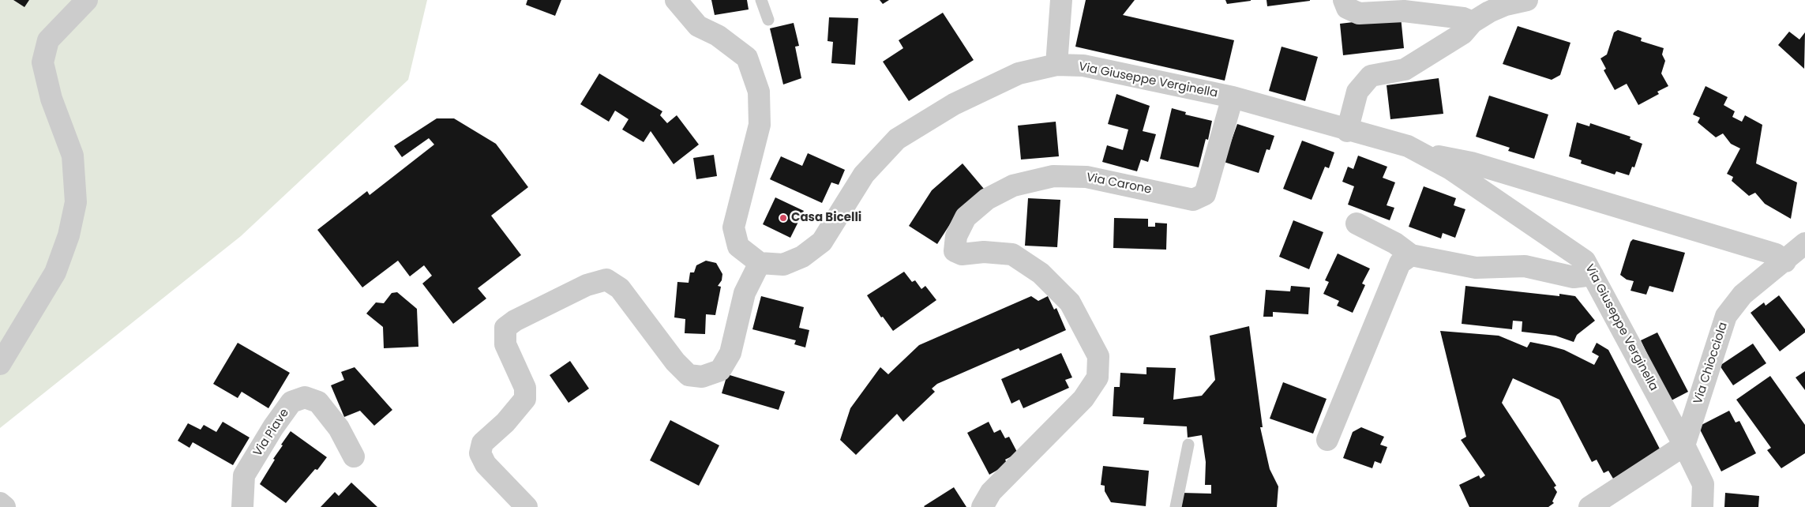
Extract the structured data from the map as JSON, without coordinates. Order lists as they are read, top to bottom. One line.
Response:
{"streets":{"street":["Via Giuseppe Verginella","Via Carone","Via Chiocciola","Via Piave"]},"crossings":[["Via Giuseppe Verginella","Via Carone"],["Via Giuseppe Verginella","Via Chiocciola"]],"places":["Casa Bicelli"]}
